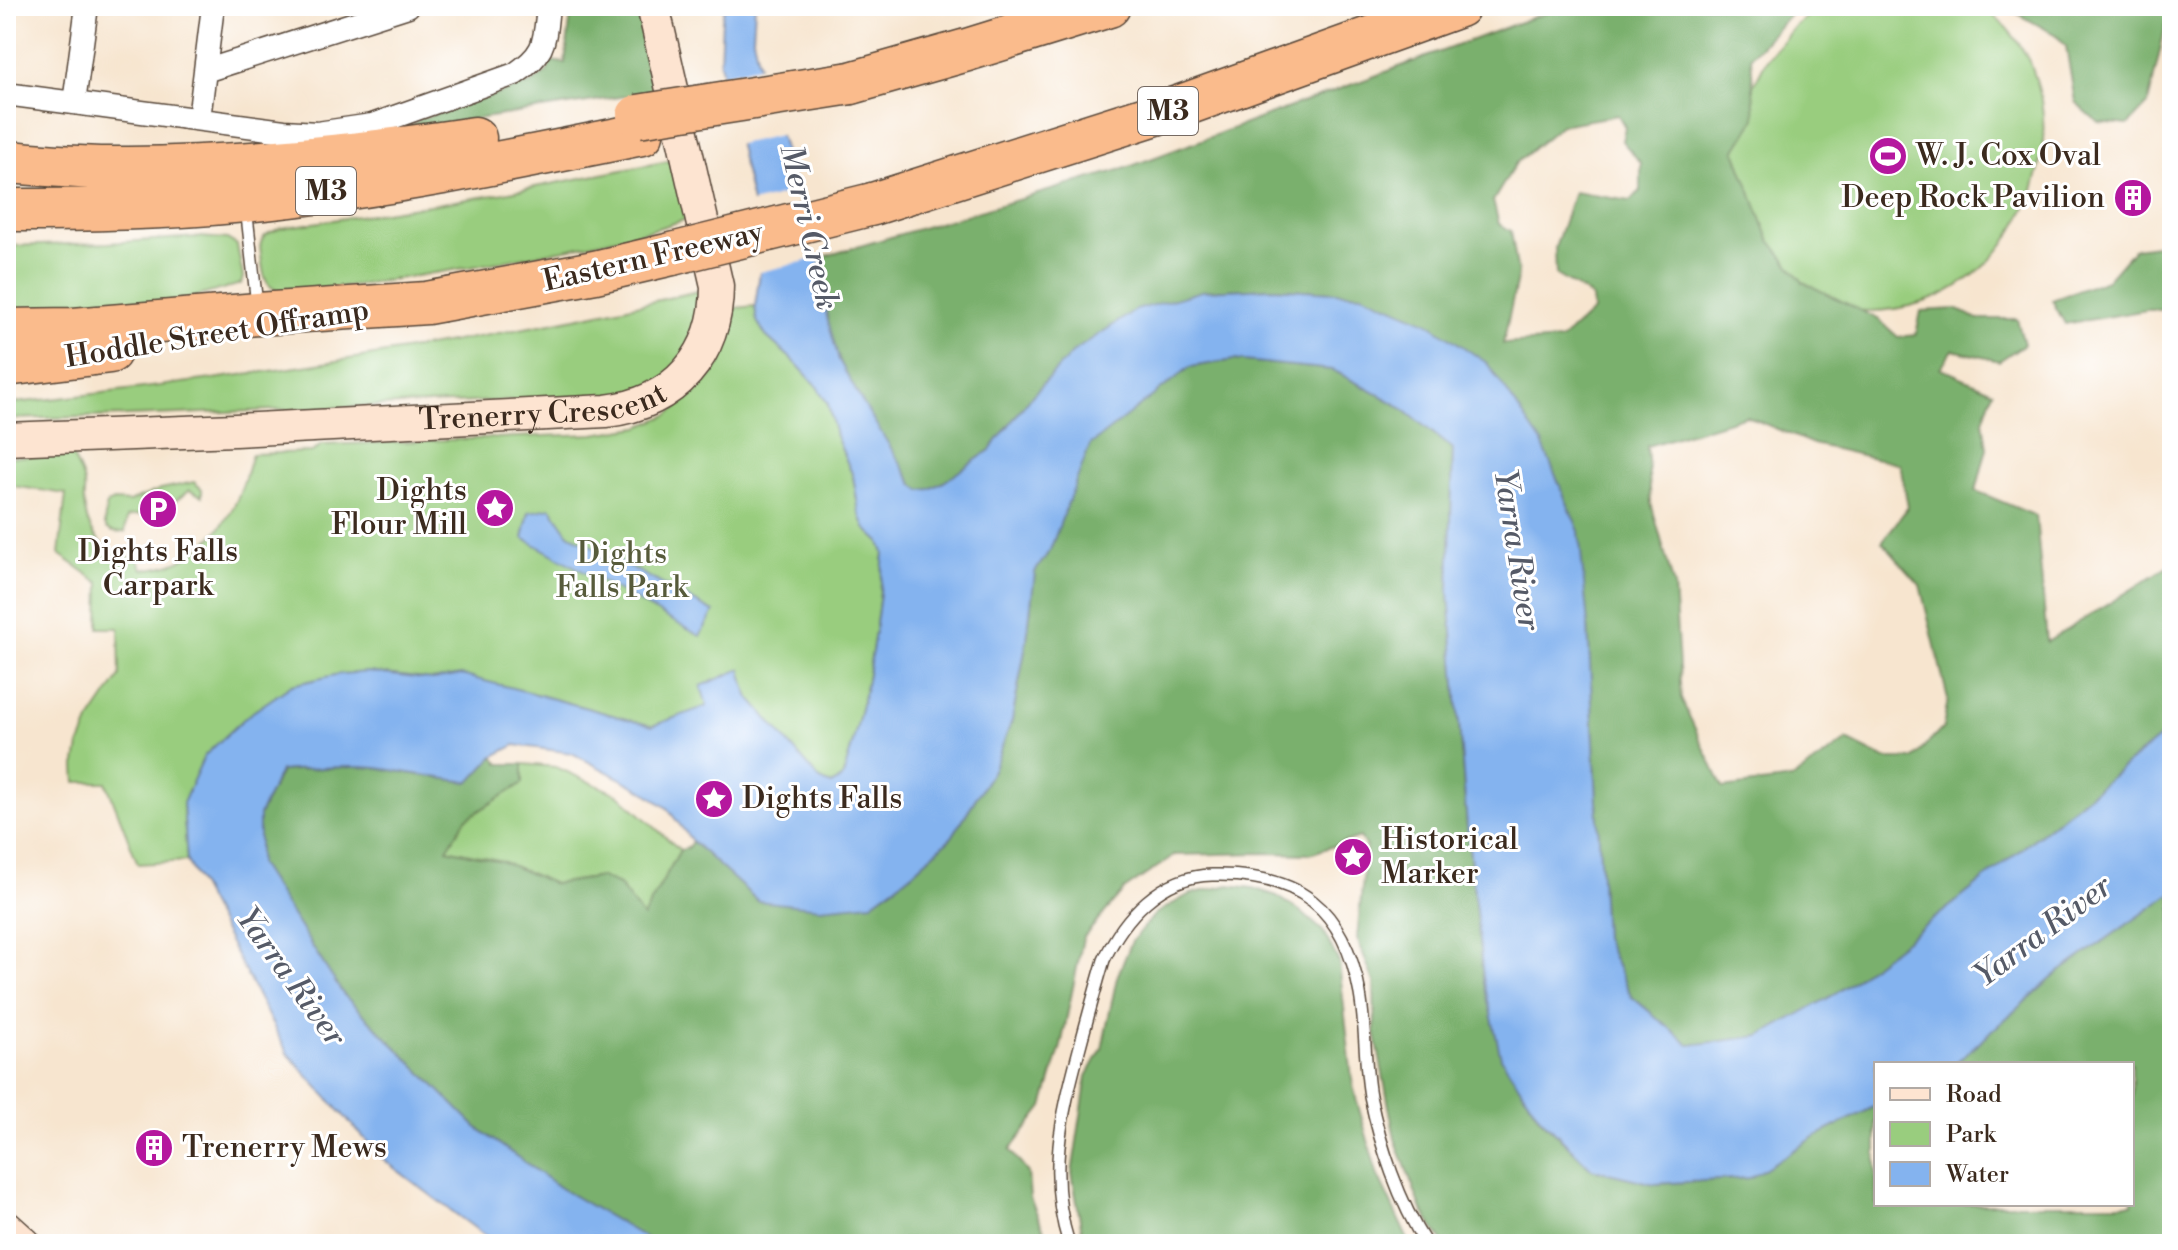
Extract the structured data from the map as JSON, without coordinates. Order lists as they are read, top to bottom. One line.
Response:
{"streets":{"highway":["M3","Eastern Freeway","Hoddle Street Offramp"],"street":["Trenerry Crescent"]},"crossings":[["Eastern Freeway","Hoddle Street Offramp"]],"water":["Merri Creek","Yarra River"],"parks":["Dights Falls Park"],"places":{"sports":["W. J. Cox Oval"],"building":["Deep Rock Pavilion","Trenerry Mews"],"place":["Dights Flour Mill","Dights Falls","Historical Marker"],"parking":["Dights Falls Carpark"]},"legend":["Road","Park","Water"]}
